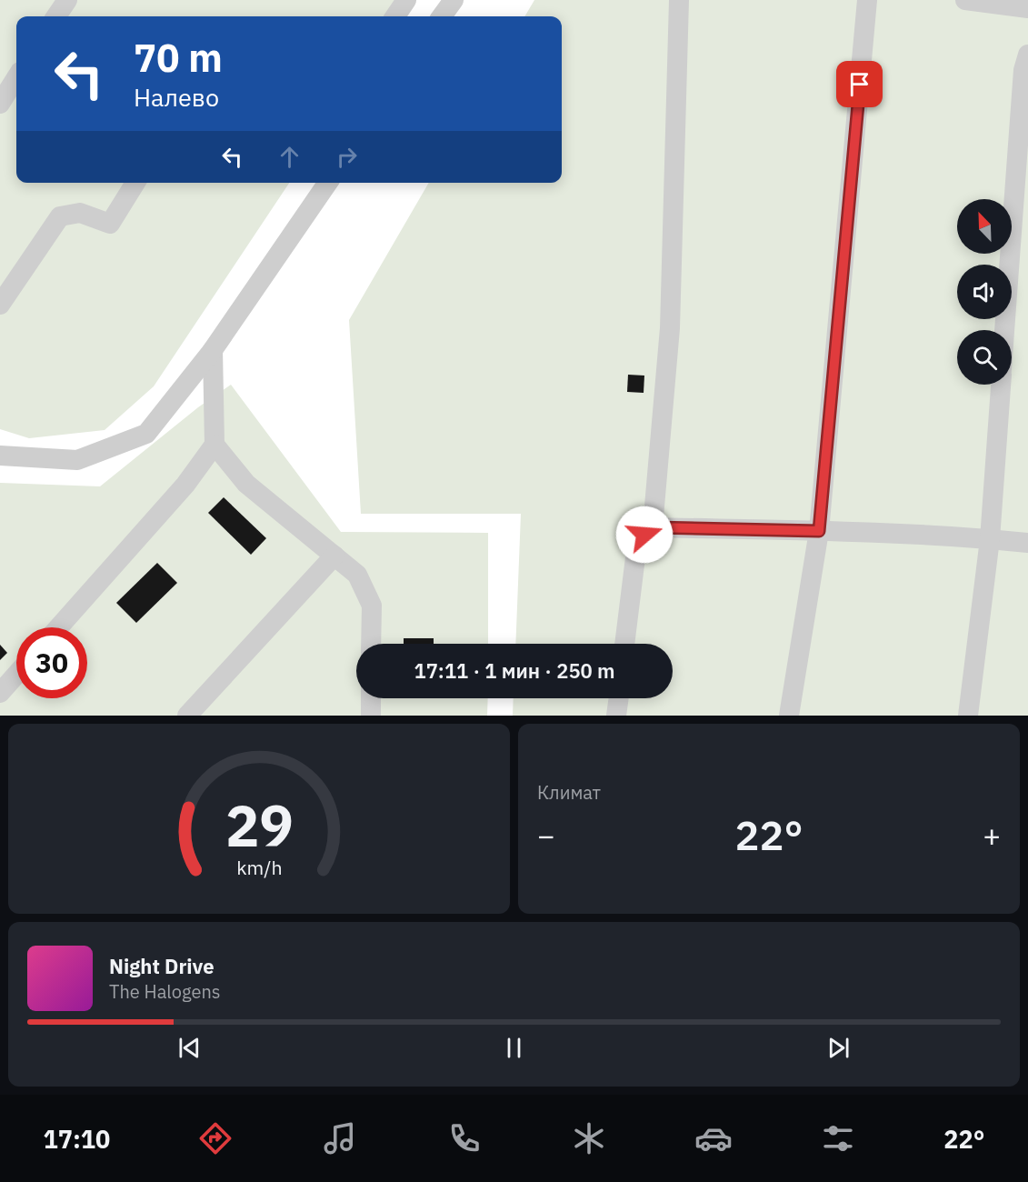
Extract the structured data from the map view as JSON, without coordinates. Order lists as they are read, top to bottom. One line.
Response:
{"north":"top left","page":{"turn":["70 m","Налево"],"limit":"30","trip":"17:11 · 1 мин · 250 m","tile":"Климат","heat":["−","22°","+"],"song":["Night Drive","The Halogens"],"tabs":["17:10","22°"],"gauge":["29","km/h"]}}
